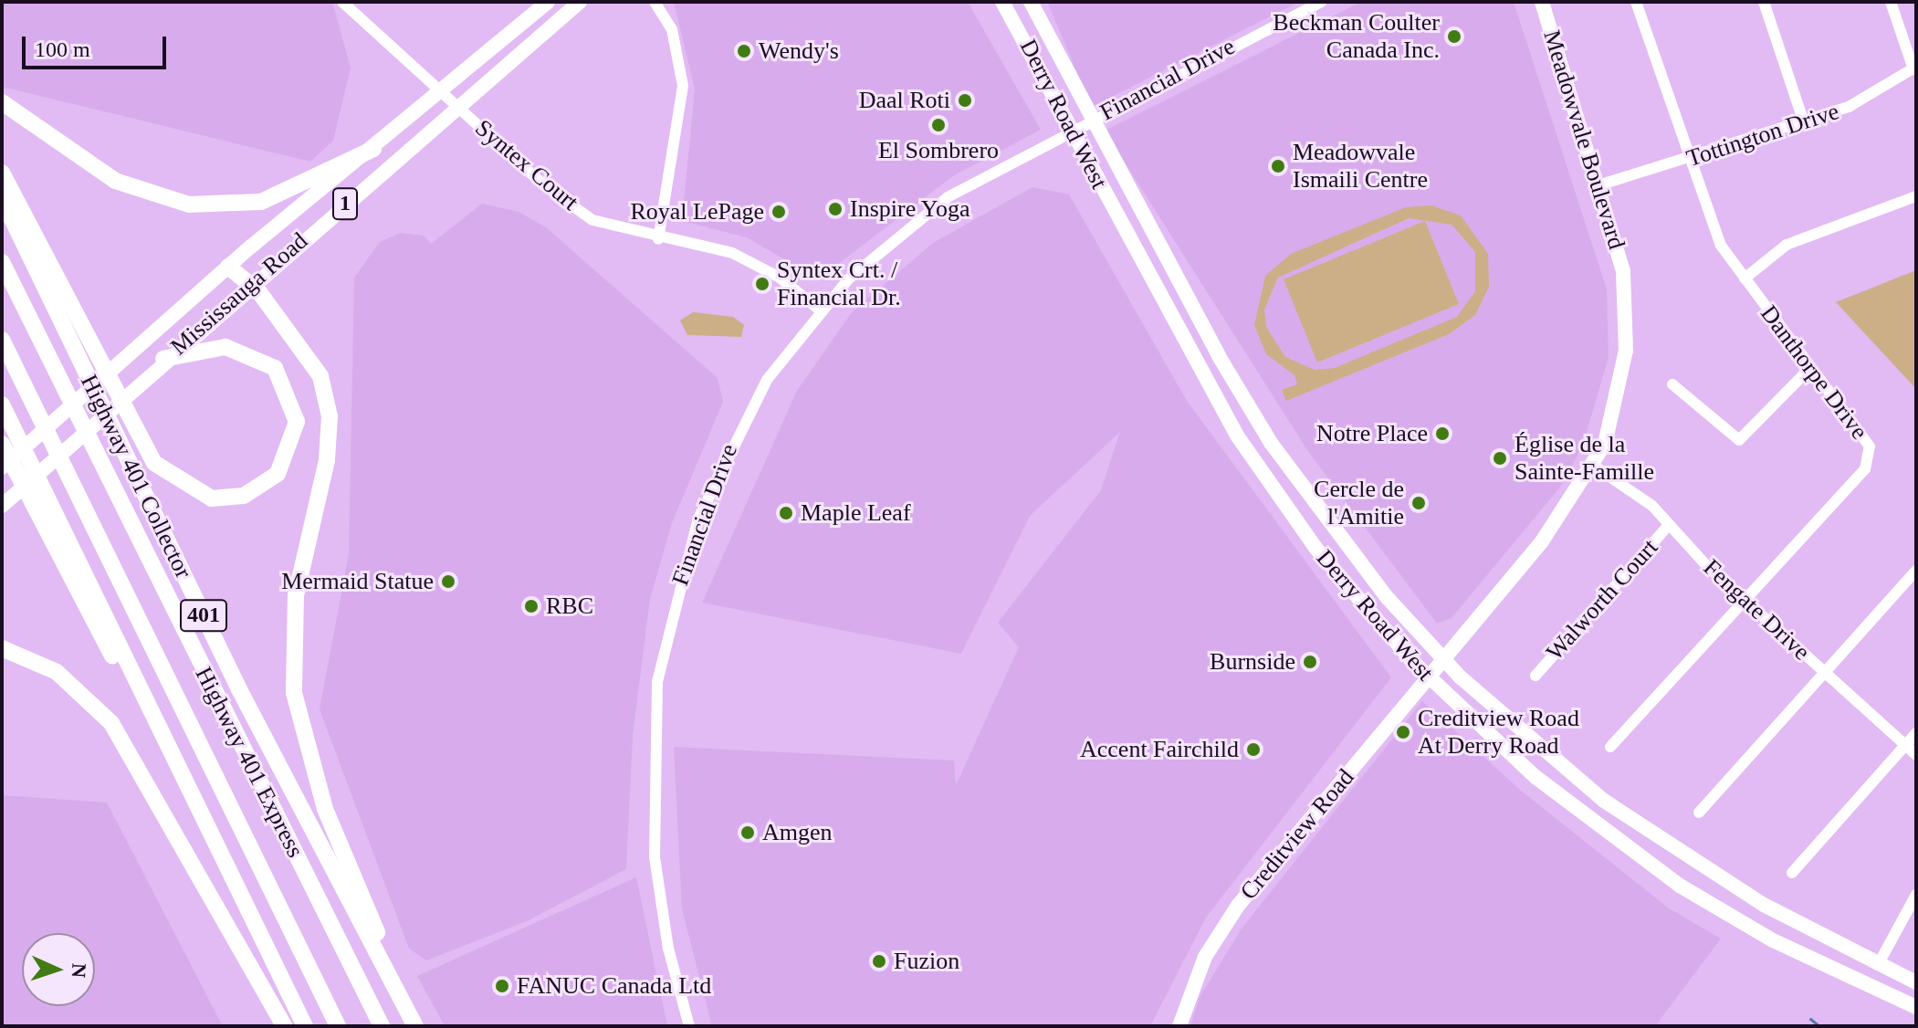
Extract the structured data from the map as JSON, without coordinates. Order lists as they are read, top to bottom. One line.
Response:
{"streets":{"highway":["Highway 401 Collector","401","Highway 401 Express"],"main road":["Derry Road West","Meadowvale Boulevard","1","Mississauga Road","Creditview Road"],"street":["Financial Drive","Tottington Drive","Syntex Court","Danthorpe Drive","Walworth Court","Fengate Drive"]},"crossings":[["Financial Drive","Derry Road West"],["Financial Drive","Syntex Court"],["Derry Road West","Meadowvale Boulevard"],["Derry Road West","Creditview Road"],["Tottington Drive","Meadowvale Boulevard"],["Tottington Drive","Danthorpe Drive"],["Meadowvale Boulevard","Fengate Drive"],["Meadowvale Boulevard","Creditview Road"],["Danthorpe Drive","Fengate Drive"],["Walworth Court","Fengate Drive"]],"places":["Beckman Coulter Canada Inc.","Wendy's","Daal Roti","El Sombrero","Meadowvale Ismaili Centre","Inspire Yoga","Royal LePage","Syntex Crt. / Financial Dr.","Notre Place","Église de la Sainte-Famille","Cercle de l'Amitie","Maple Leaf","Mermaid Statue","RBC","Burnside","Creditview Road At Derry Road","Accent Fairchild","Amgen","Fuzion","FANUC Canada Ltd"],"scale_bar":"100 m","north":"right"}
